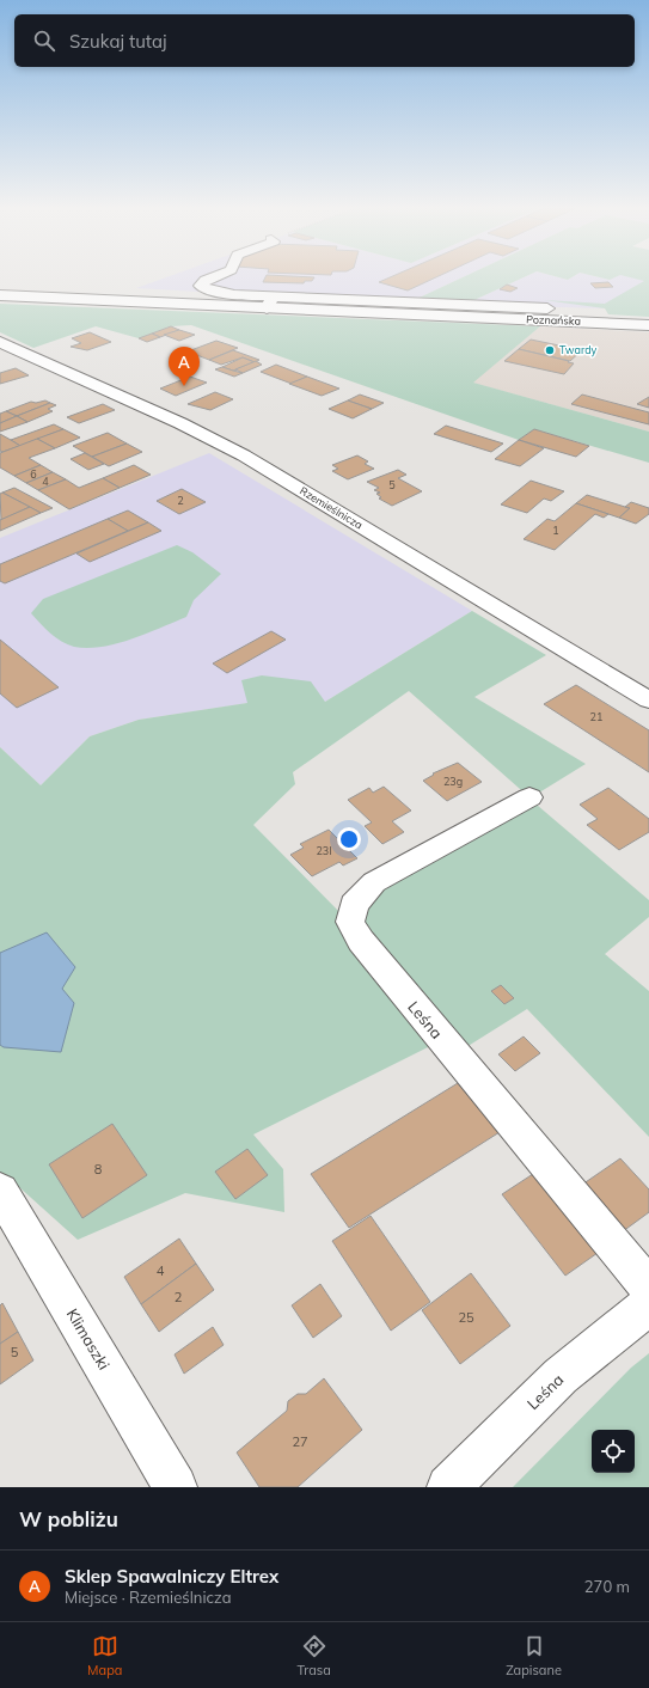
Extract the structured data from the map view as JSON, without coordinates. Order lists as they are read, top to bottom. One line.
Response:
{"streets":{"main road":["Poznańska"],"street":["Rzemieślnicza","Leśna","Klimaszki"]},"places":["Twardy"],"house_numbers":["6","4","5","2","1","21","23g","23I","8","4","2","25","5","27"],"page":{"search":"Szukaj tutaj","pins":"A","heading":"W pobliżu","list":[{"mark":"A","name":"Sklep Spawalniczy Eltrex","note":"Miejsce · Rzemieślnicza","value":"270 m"}],"nav":["Mapa","Trasa","Zapisane"]}}
